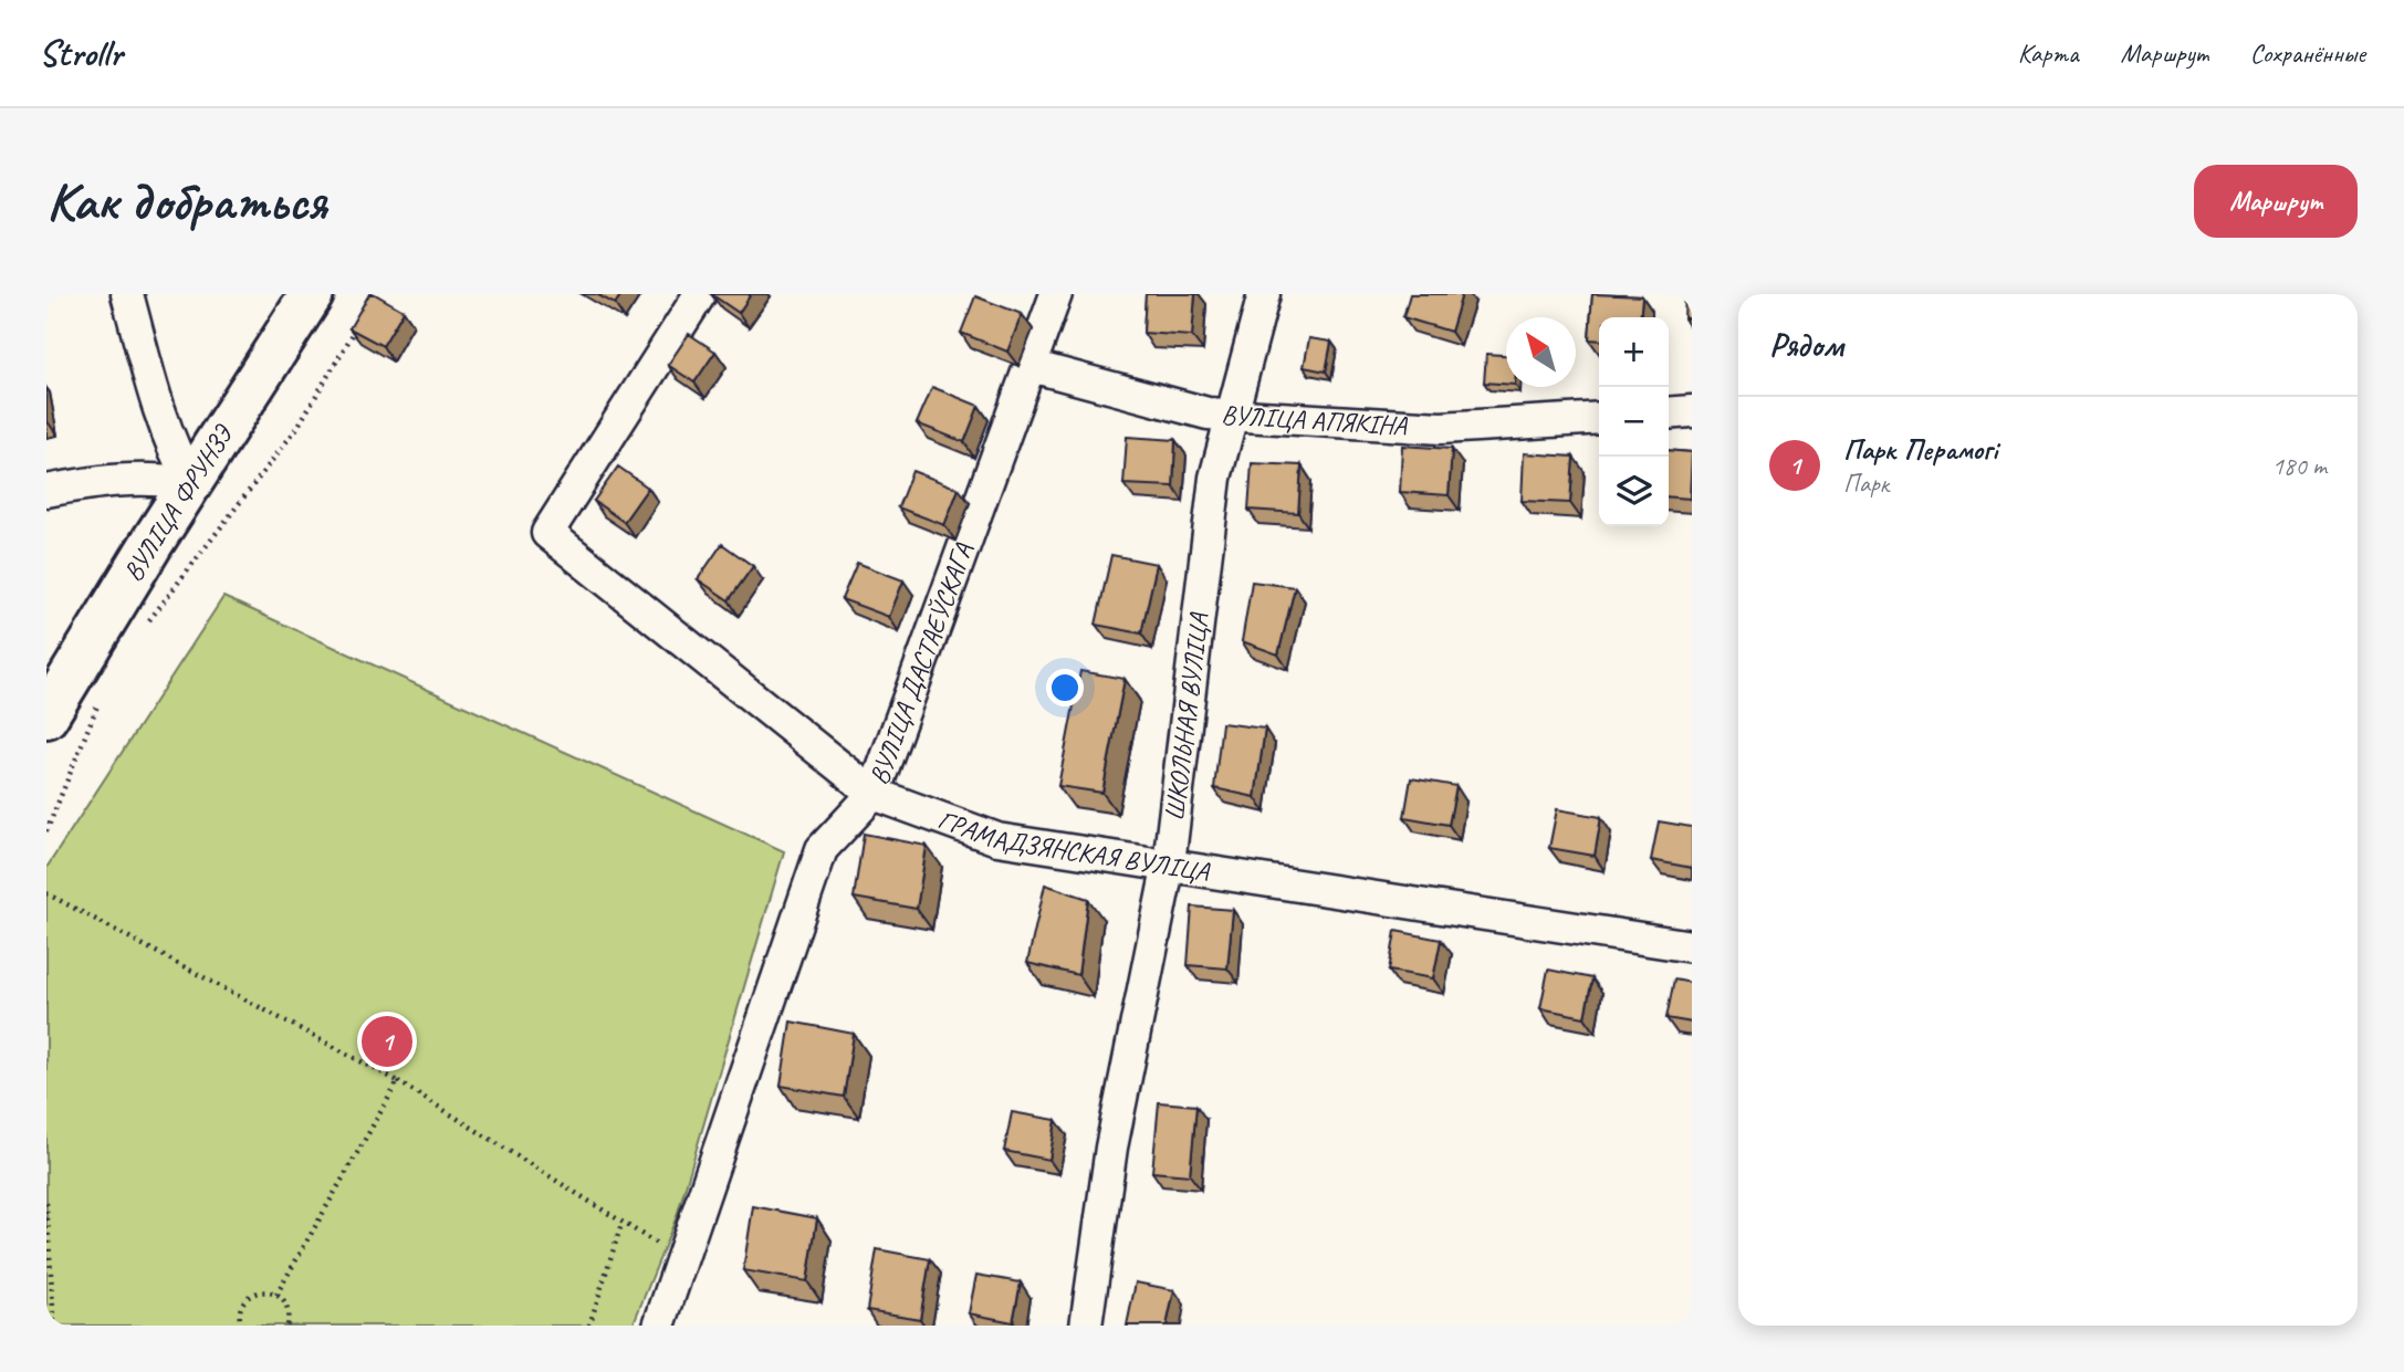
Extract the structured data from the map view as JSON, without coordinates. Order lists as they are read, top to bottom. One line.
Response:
{"streets":{"street":["ВУЛІЦА АПЯКІНА","ВУЛІЦА ФРУНЗЭ","ВУЛІЦА ДАСТАЕЎСКАГА","ШКОЛЬНАЯ ВУЛІЦА","ГРАМАДЗЯНСКАЯ ВУЛІЦА"]},"crossings":[["ВУЛІЦА АПЯКІНА","ВУЛІЦА ДАСТАЕЎСКАГА"],["ВУЛІЦА АПЯКІНА","ШКОЛЬНАЯ ВУЛІЦА"],["ВУЛІЦА ДАСТАЕЎСКАГА","ГРАМАДЗЯНСКАЯ ВУЛІЦА"],["ШКОЛЬНАЯ ВУЛІЦА","ГРАМАДЗЯНСКАЯ ВУЛІЦА"]],"north":"top left","page":{"header":"Strollr","nav":["Карта","Маршрут","Сохранённые"],"buttons":"Маршрут","title":"Как добраться","heading":"Рядом","map_buttons":["+","−"],"list":[{"mark":"1","name":"Парк Перамогі","note":"Парк","value":"180 m"}],"pins":"1"}}
